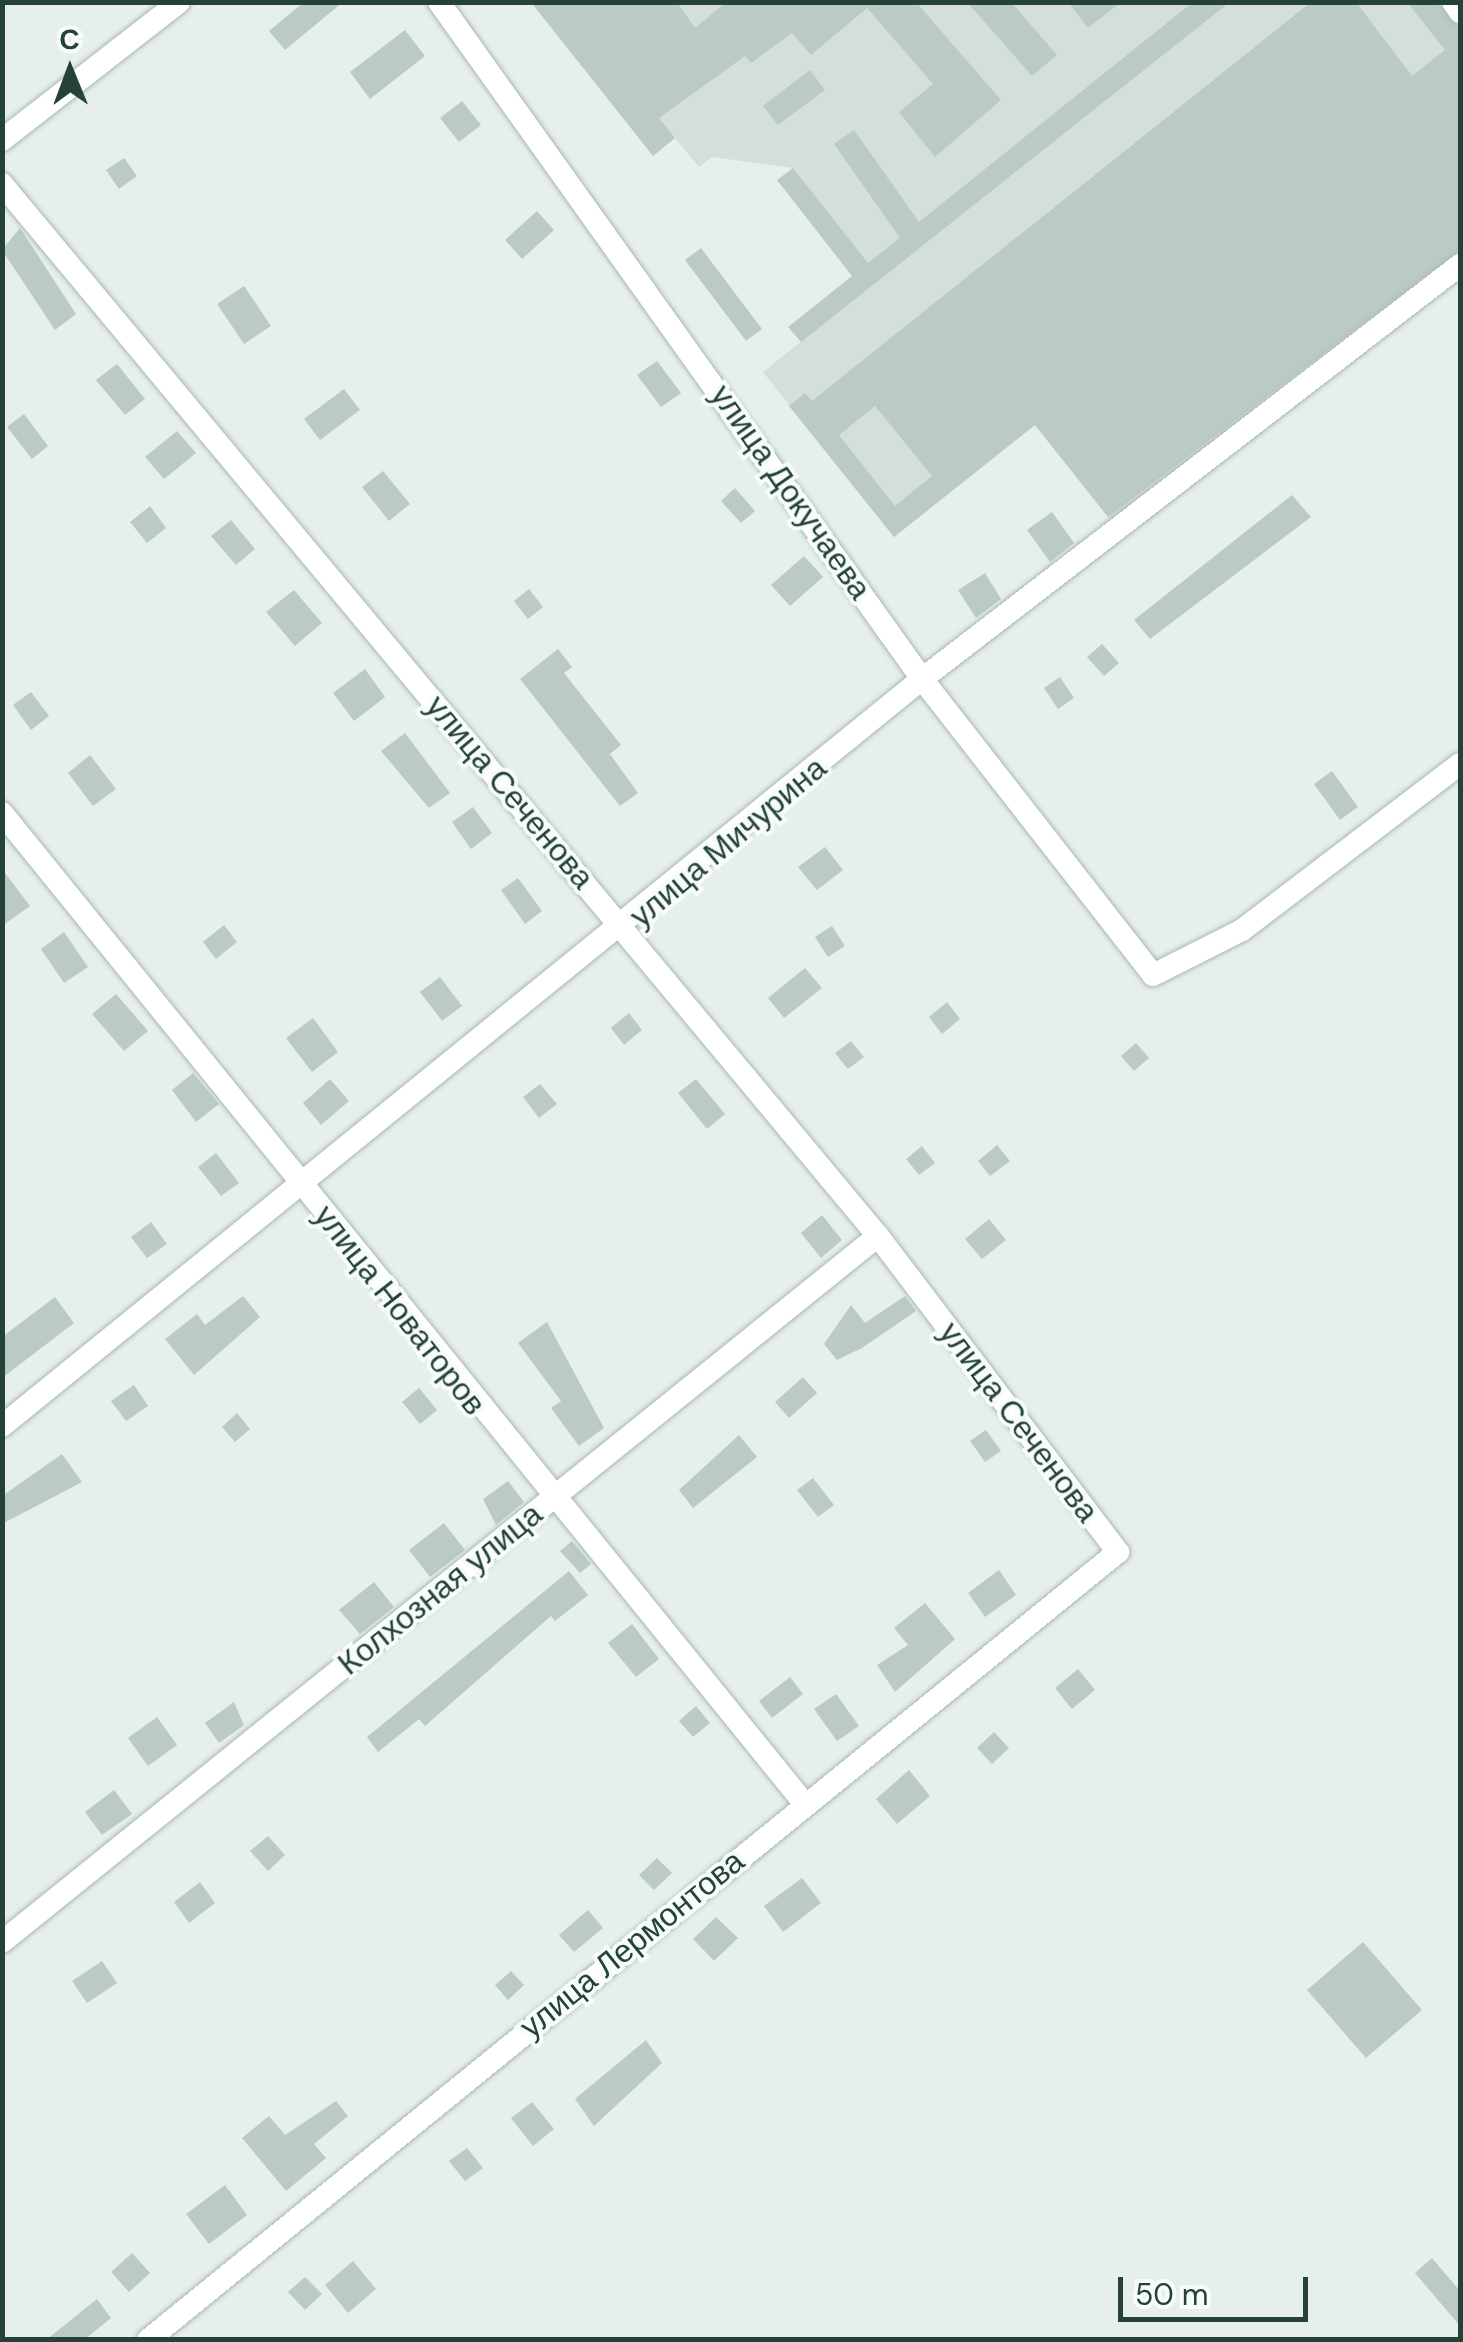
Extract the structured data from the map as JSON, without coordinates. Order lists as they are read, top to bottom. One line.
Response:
{"streets":{"street":["улица Докучаева","улица Сеченова","улица Мичурина","улица Новаторов","Колхозная улица","улица Лермонтова"]},"crossings":[["улица Докучаева","улица Мичурина"],["улица Сеченова","улица Мичурина"],["улица Сеченова","Колхозная улица"],["улица Сеченова","улица Лермонтова"],["улица Мичурина","улица Новаторов"],["улица Новаторов","Колхозная улица"],["улица Новаторов","улица Лермонтова"]],"scale_bar":"50 m","north":"top"}
